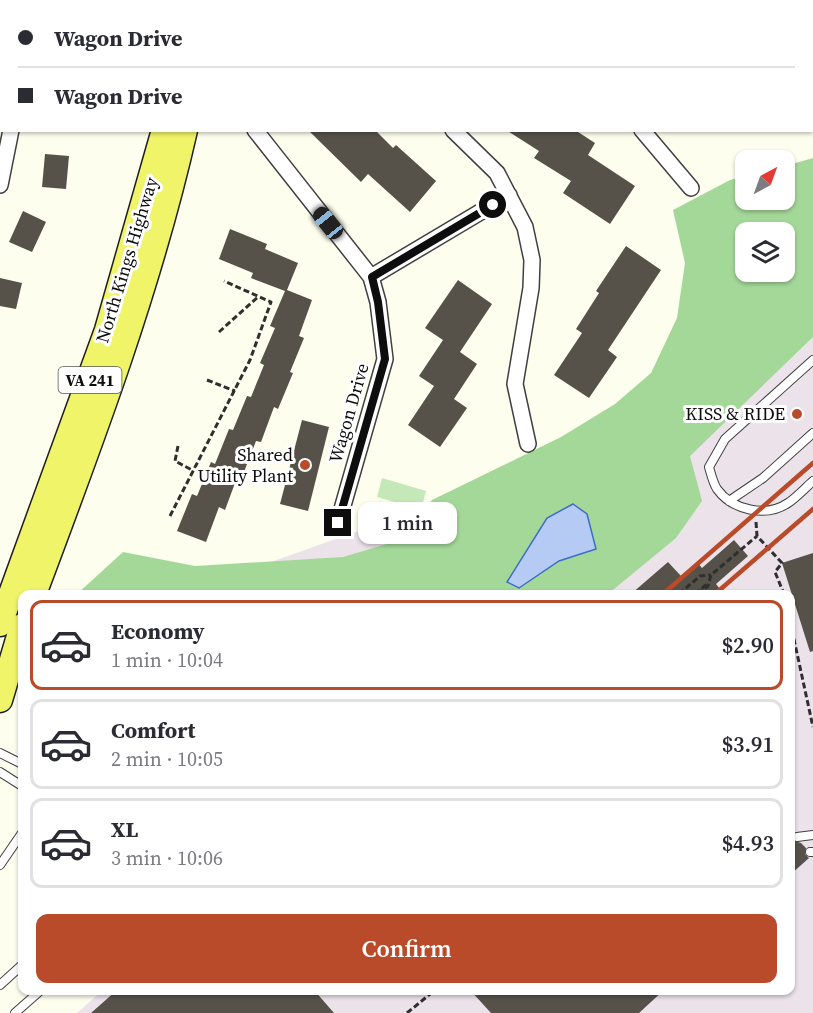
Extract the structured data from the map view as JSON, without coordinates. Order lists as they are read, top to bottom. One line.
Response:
{"streets":{"main road":["North Kings Highway","VA 241"],"street":["Wagon Drive"]},"places":["KISS & RIDE","Shared Utility Plant"],"north":"top right","page":{"banner":["Wagon Drive","Wagon Drive"],"bubble":"1 min","list":[{"name":"Economy","note":"1 min · 10:04","value":"$2.90"},{"name":"Comfort","note":"2 min · 10:05","value":"$3.91"},{"name":"XL","note":"3 min · 10:06","value":"$4.93"}],"buttons":"Confirm"}}
